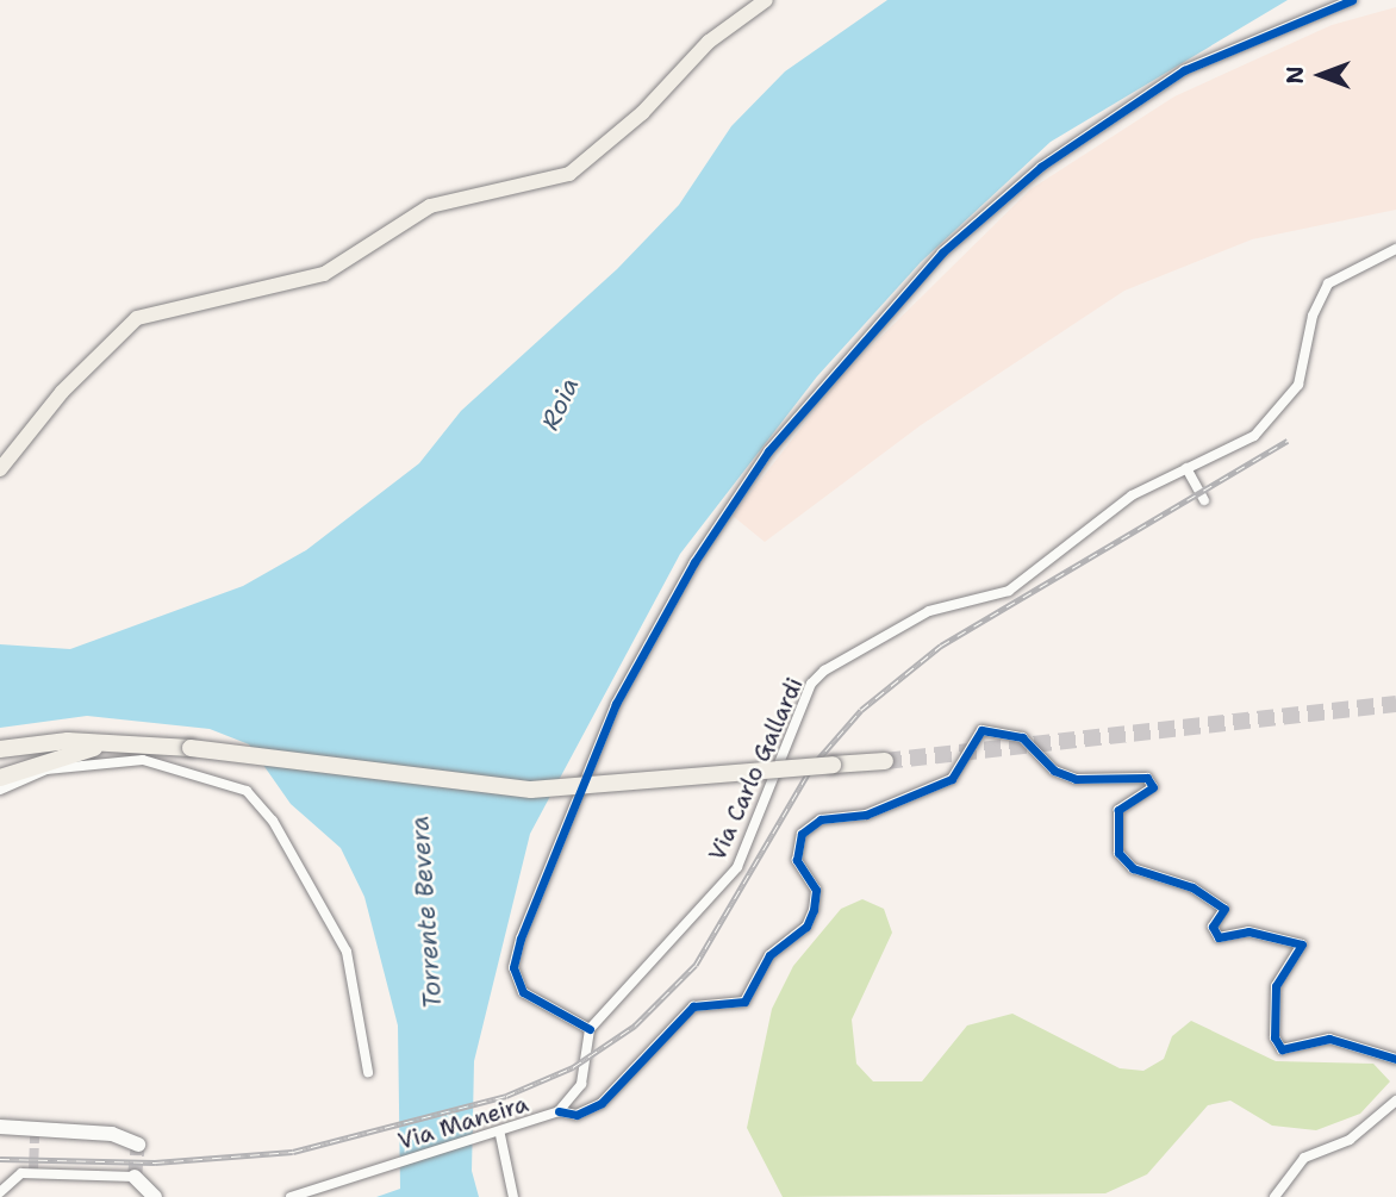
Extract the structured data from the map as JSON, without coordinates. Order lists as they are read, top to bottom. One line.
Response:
{"streets":{"street":["Via Carlo Gallardi","Via Maneira"]},"crossings":[["Via Carlo Gallardi","Via Maneira"]],"water":["Roia","Torrente Bevera"],"north":"left"}
